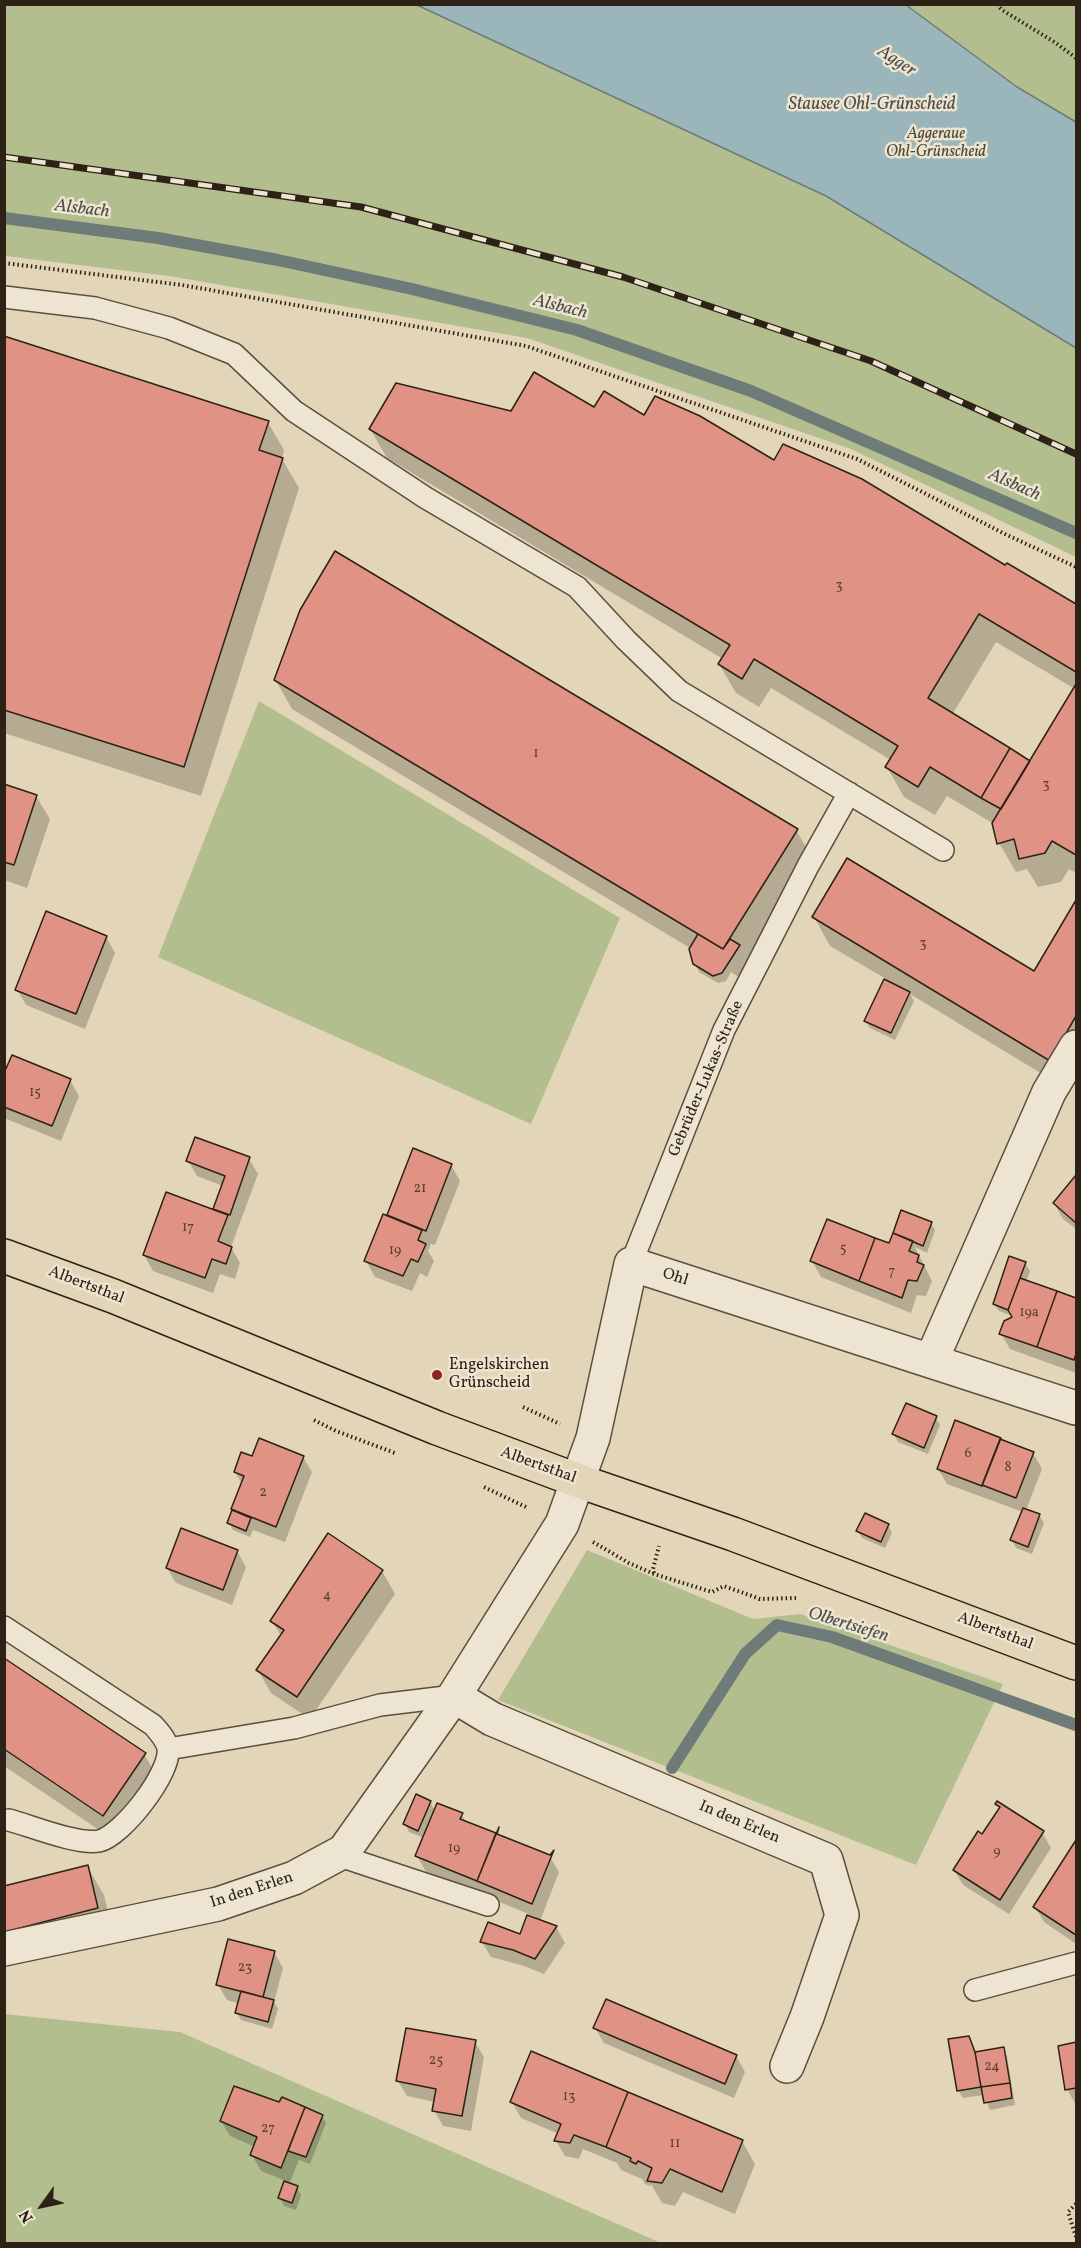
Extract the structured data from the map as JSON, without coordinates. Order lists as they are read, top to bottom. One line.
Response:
{"streets":{"main road":["Albertsthal"],"street":["Ohl","In den Erlen"],"lane":["Gebrüder-Lukas-Straße"]},"crossings":[["Gebrüder-Lukas-Straße","Ohl"],["Albertsthal","In den Erlen"]],"water":["Agger","Stausee Ohl-Grünscheid","Alsbach","Olbertsiefen"],"parks":["Aggeraue Ohl-Grünscheid"],"places":["Engelskirchen Grünscheid"],"house_numbers":["3","1","3","3","15","21","17","5","19","7","19a","6","8","2","4","19","9","23","25","24","13","27","11"],"north":"bottom left"}
